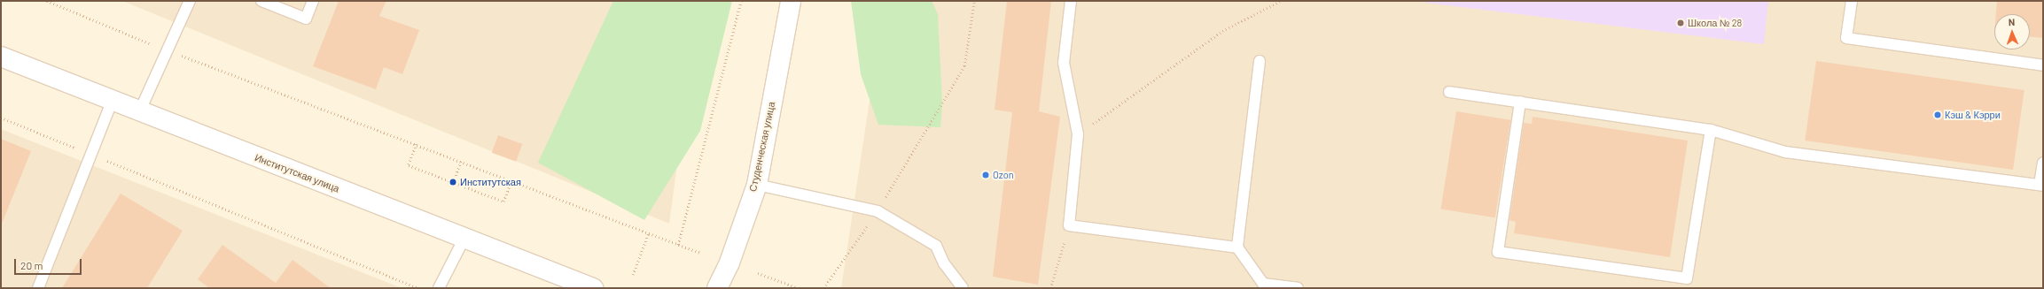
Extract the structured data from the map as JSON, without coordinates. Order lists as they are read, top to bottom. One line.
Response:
{"streets":{"main road":["Студенческая улица","Институтская улица"]},"places":["Школа № 28","Кэш & Кэрри","Ozon","Институтская"],"scale_bar":"20 m","north":"top"}
